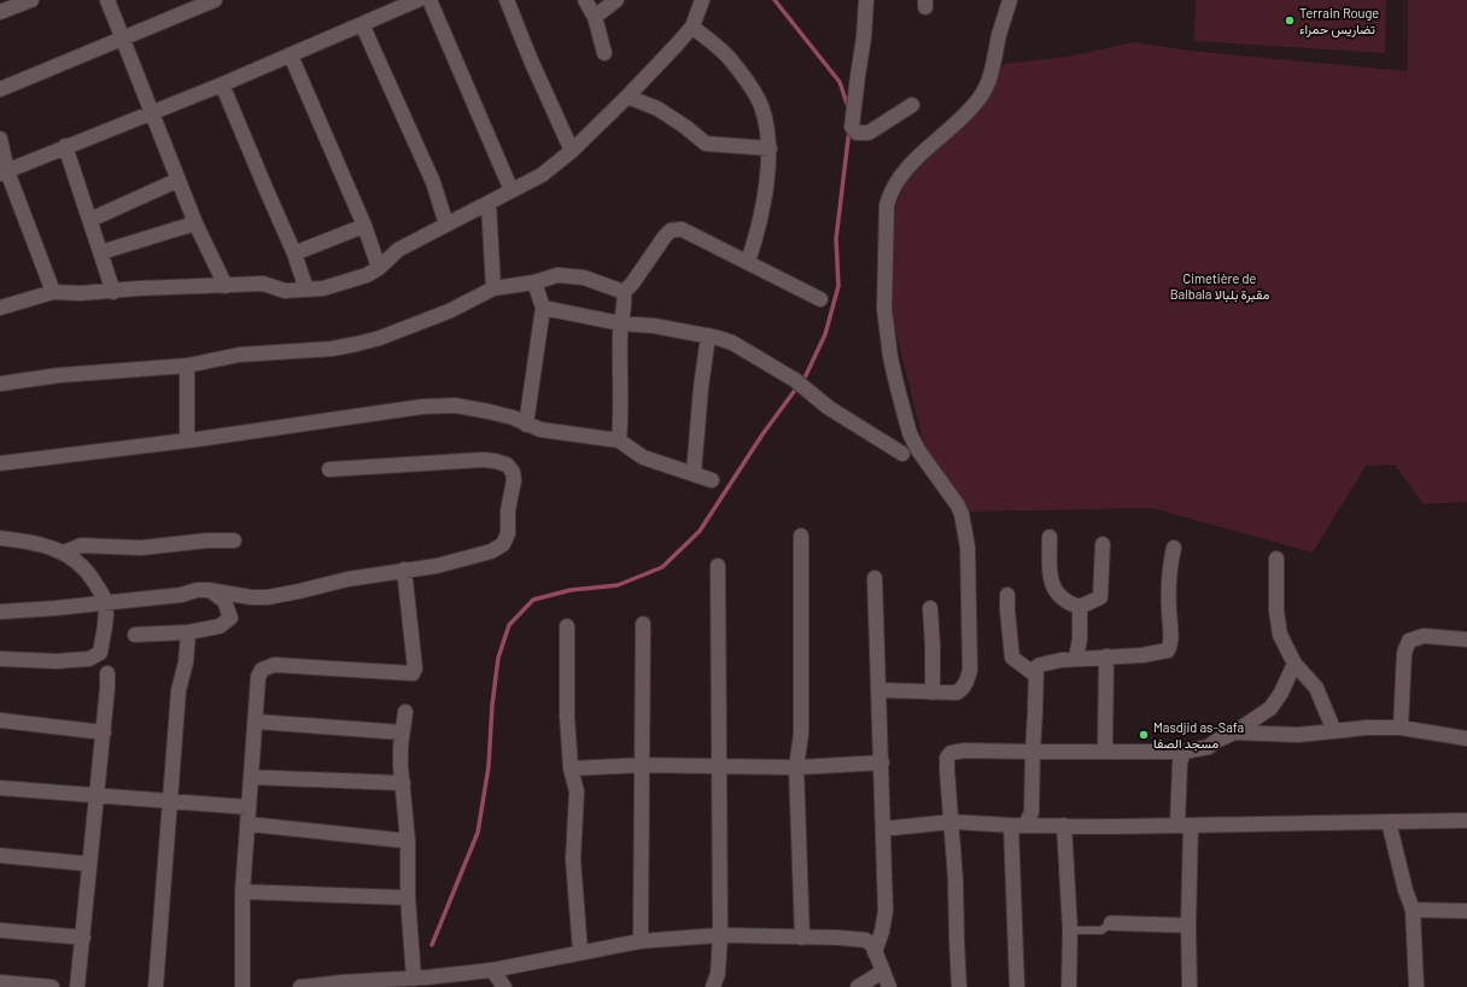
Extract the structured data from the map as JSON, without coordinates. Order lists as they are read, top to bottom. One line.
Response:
{"parks":["Cimetière de Balbala مقبرة بلبالا"],"places":["Terrain Rouge تضاريس حمراء","Masdjid as-Safa مسجد الصفا"]}
